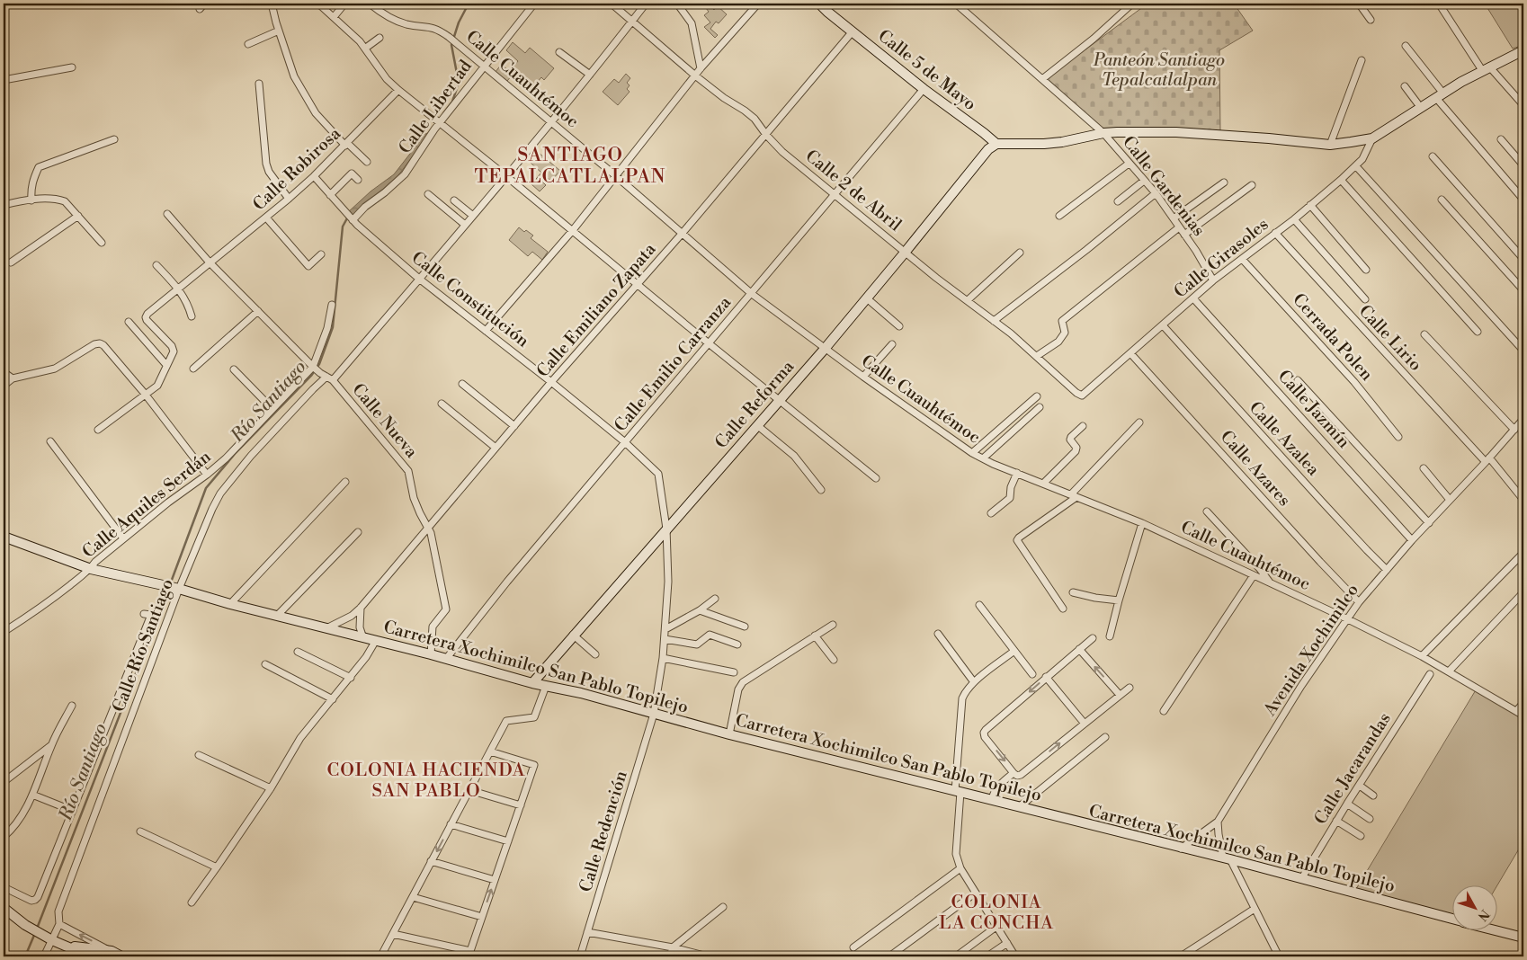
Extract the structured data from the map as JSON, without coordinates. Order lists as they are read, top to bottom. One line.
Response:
{"streets":{"street":["Calle 5 de Mayo","Calle Cuauhtémoc","Calle Libertad","Calle Robirosa","Calle Gardenias","Calle 2 de Abril","Calle Girasoles","Calle Constitución","Calle Emiliano Zapata","Cerrada Polen","Calle Lirio","Calle Emilio Carranza","Calle Reforma","Calle Jazmín","Calle Nueva","Calle Azalea","Calle Azares","Calle Aquiles Serdán","Calle Río Santiago","Avenida Xochimilco","Carretera Xochimilco San Pablo Topilejo","Calle Jacarandas","Calle Redención"]},"crossings":[["Calle 5 de Mayo","Calle Emiliano Zapata"],["Calle 5 de Mayo","Calle Emilio Carranza"],["Calle 5 de Mayo","Calle Reforma"],["Calle Cuauhtémoc","Calle Libertad"],["Calle Cuauhtémoc","Calle Emiliano Zapata"],["Calle Cuauhtémoc","Calle Emilio Carranza"],["Calle Cuauhtémoc","Calle Reforma"],["Calle Cuauhtémoc","Avenida Xochimilco"],["Calle Libertad","Calle Constitución"],["Calle Robirosa","Calle Constitución"],["Calle Robirosa","Calle Nueva"],["Calle Gardenias","Calle Girasoles"],["Calle 2 de Abril","Calle Girasoles"],["Calle 2 de Abril","Calle Emiliano Zapata"],["Calle 2 de Abril","Calle Emilio Carranza"],["Calle 2 de Abril","Calle Reforma"],["Calle Girasoles","Cerrada Polen"],["Calle Girasoles","Calle Lirio"],["Calle Girasoles","Calle Jazmín"],["Calle Girasoles","Calle Azalea"],["Calle Girasoles","Calle Azares"],["Calle Constitución","Calle Emiliano Zapata"],["Calle Constitución","Calle Emilio Carranza"],["Calle Constitución","Calle Reforma"],["Calle Constitución","Carretera Xochimilco San Pablo Topilejo"],["Calle Constitución","Calle Redención"],["Calle Emiliano Zapata","Calle Nueva"],["Calle Emiliano Zapata","Carretera Xochimilco San Pablo Topilejo"],["Calle Lirio","Avenida Xochimilco"],["Calle Emilio Carranza","Carretera Xochimilco San Pablo Topilejo"],["Calle Reforma","Carretera Xochimilco San Pablo Topilejo"],["Calle Jazmín","Avenida Xochimilco"],["Calle Nueva","Calle Aquiles Serdán"],["Calle Nueva","Calle Río Santiago"],["Calle Nueva","Carretera Xochimilco San Pablo Topilejo"],["Calle Azalea","Avenida Xochimilco"],["Calle Azares","Avenida Xochimilco"],["Calle Aquiles Serdán","Carretera Xochimilco San Pablo Topilejo"],["Calle Río Santiago","Carretera Xochimilco San Pablo Topilejo"],["Carretera Xochimilco San Pablo Topilejo","Calle Jacarandas"],["Carretera Xochimilco San Pablo Topilejo","Calle Redención"]],"districts":["SANTIAGO TEPALCATLALPAN","COLONIA HACIENDA SAN PABLO","COLONIA LA CONCHA"],"water":["Río Santiago"],"parks":["Panteón Santiago Tepalcatlalpan"],"north":"bottom right"}
